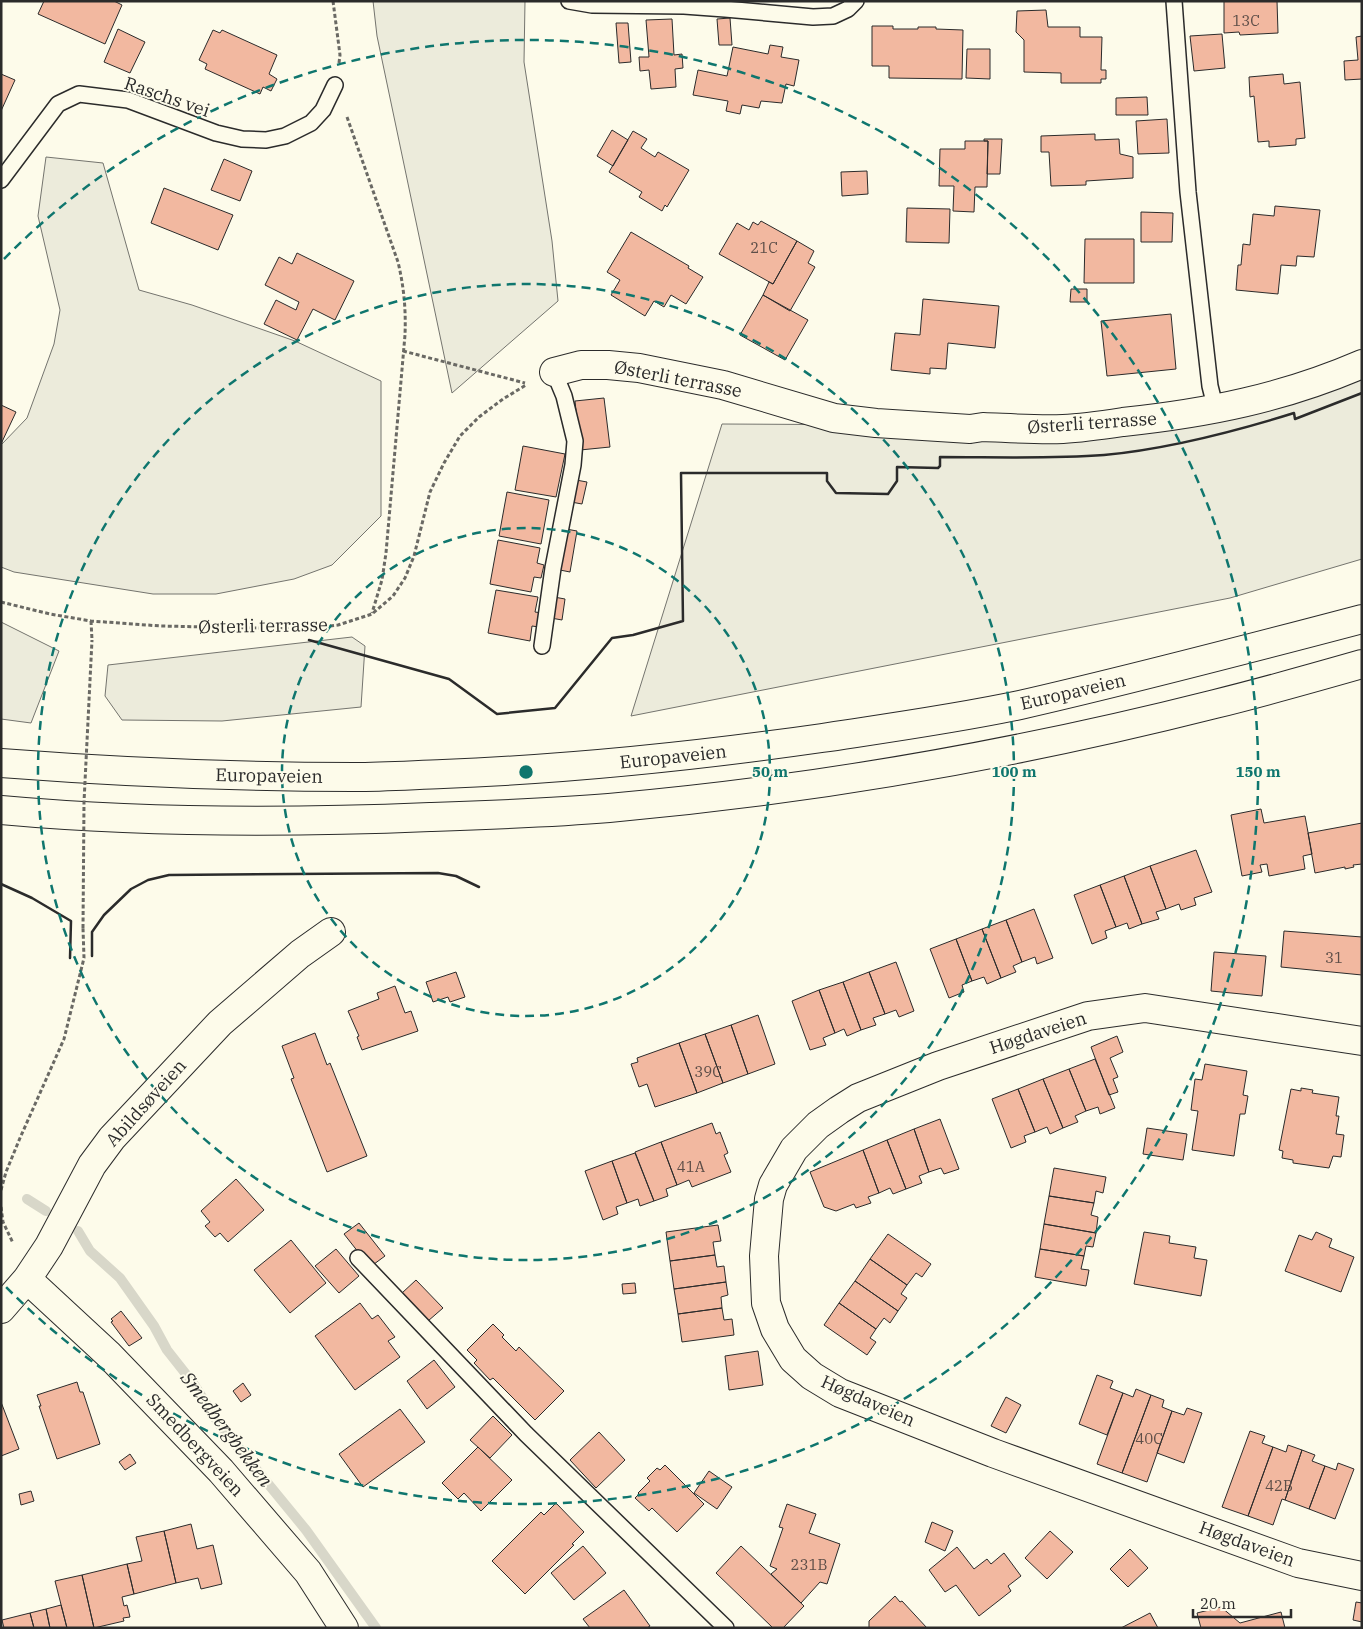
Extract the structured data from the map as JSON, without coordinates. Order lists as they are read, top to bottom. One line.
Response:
{"streets":{"main road":["Østerli terrasse","Europaveien","Høgdaveien","Abildsøveien","Smedbergveien"],"lane":["Raschs vei"]},"crossings":[["Abildsøveien","Smedbergveien"]],"water":["Smedbergbekken"],"house_numbers":["13C","21C","31","39C","41A","40C","42B","231B"],"scale_bar":"20 m","rings":["50 m","100 m","150 m"]}
